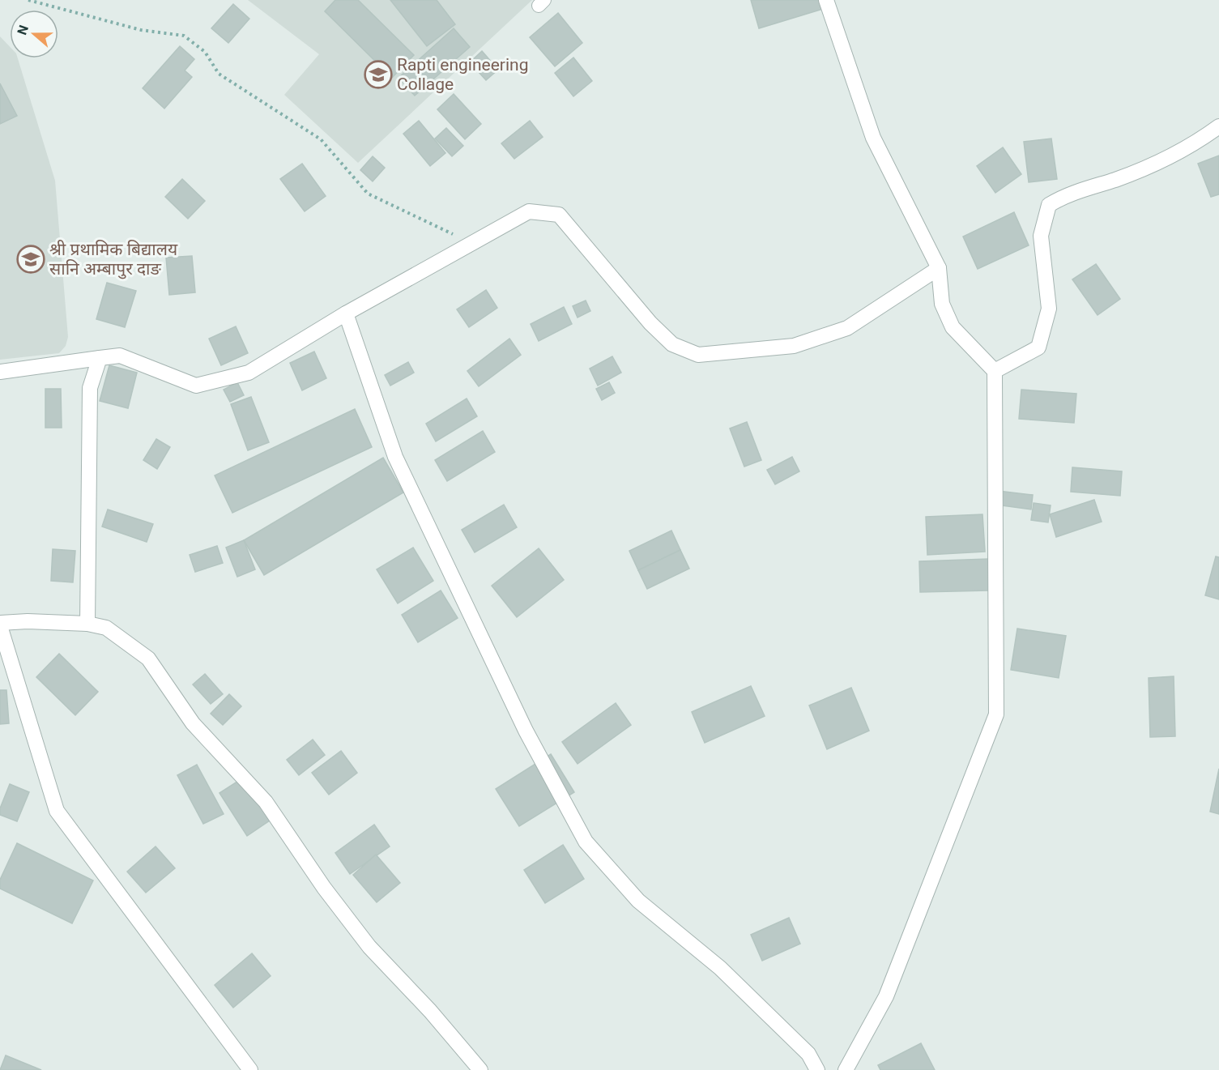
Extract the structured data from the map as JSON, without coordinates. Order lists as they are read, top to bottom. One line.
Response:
{"places":{"school or university":["Rapti engineering Collage","श्री प्रथामिक बिद्यालय सानि अम्बापुर दाङ"]},"north":"left"}
